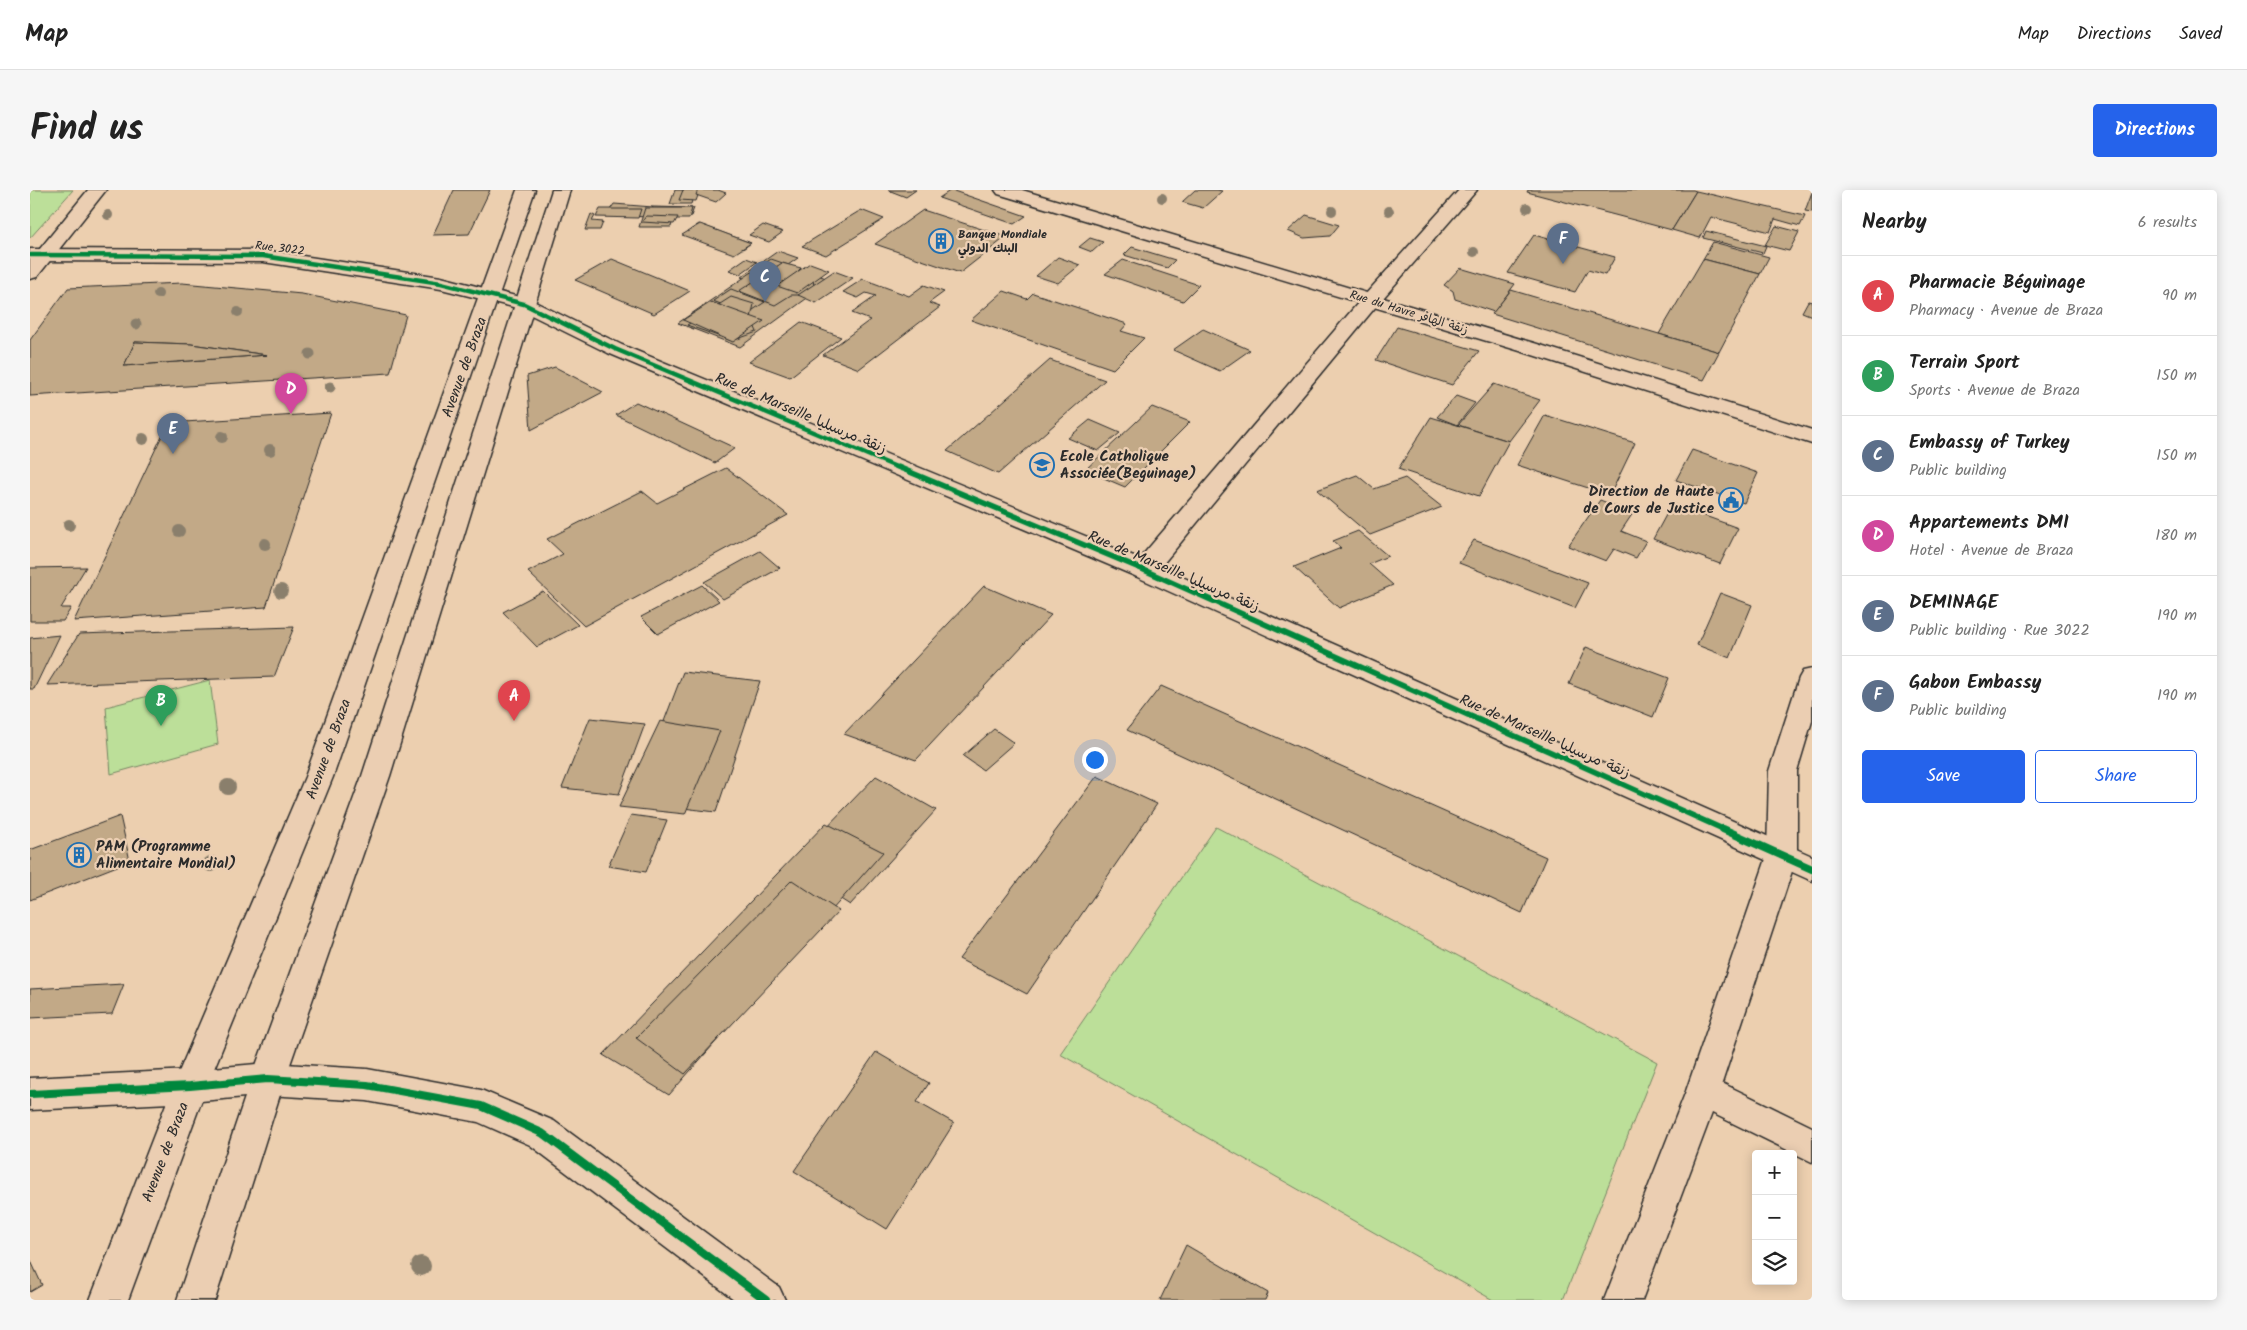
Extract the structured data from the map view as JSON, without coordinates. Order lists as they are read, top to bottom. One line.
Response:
{"streets":{"street":["Rue 3022","Rue du Havre زنقة الهافر","Avenue de Braza","Rue de Marseille زنقة مرسيليا"]},"crossings":[["Rue 3022","Avenue de Braza"],["Rue 3022","Rue de Marseille زنقة مرسيليا"]],"places":{"building":["Banque Mondiale البنك الدولي","PAM (Programme Alimentaire Mondial)"],"school or university":["Ecole Catholique Associée(Beguinage)"],"public building":["Direction de Haute de Cours de Justice"]},"page":{"header":"Map","nav":["Map","Directions","Saved"],"title":"Find us","buttons":["Directions",["Save","Share"]],"heading":["Nearby","6 results"],"pins":["F","C","D","E","A","B"],"list":[{"mark":"A","name":"Pharmacie Béguinage","note":"Pharmacy · Avenue de Braza","value":"90 m"},{"mark":"B","name":"Terrain Sport","note":"Sports · Avenue de Braza","value":"150 m"},{"mark":"C","name":"Embassy of Turkey","note":"Public building","value":"150 m"},{"mark":"D","name":"Appartements DMI","note":"Hotel · Avenue de Braza","value":"180 m"},{"mark":"E","name":"DEMINAGE","note":"Public building · Rue 3022","value":"190 m"},{"mark":"F","name":"Gabon Embassy","note":"Public building","value":"190 m"}],"map_buttons":["+","−"]}}
